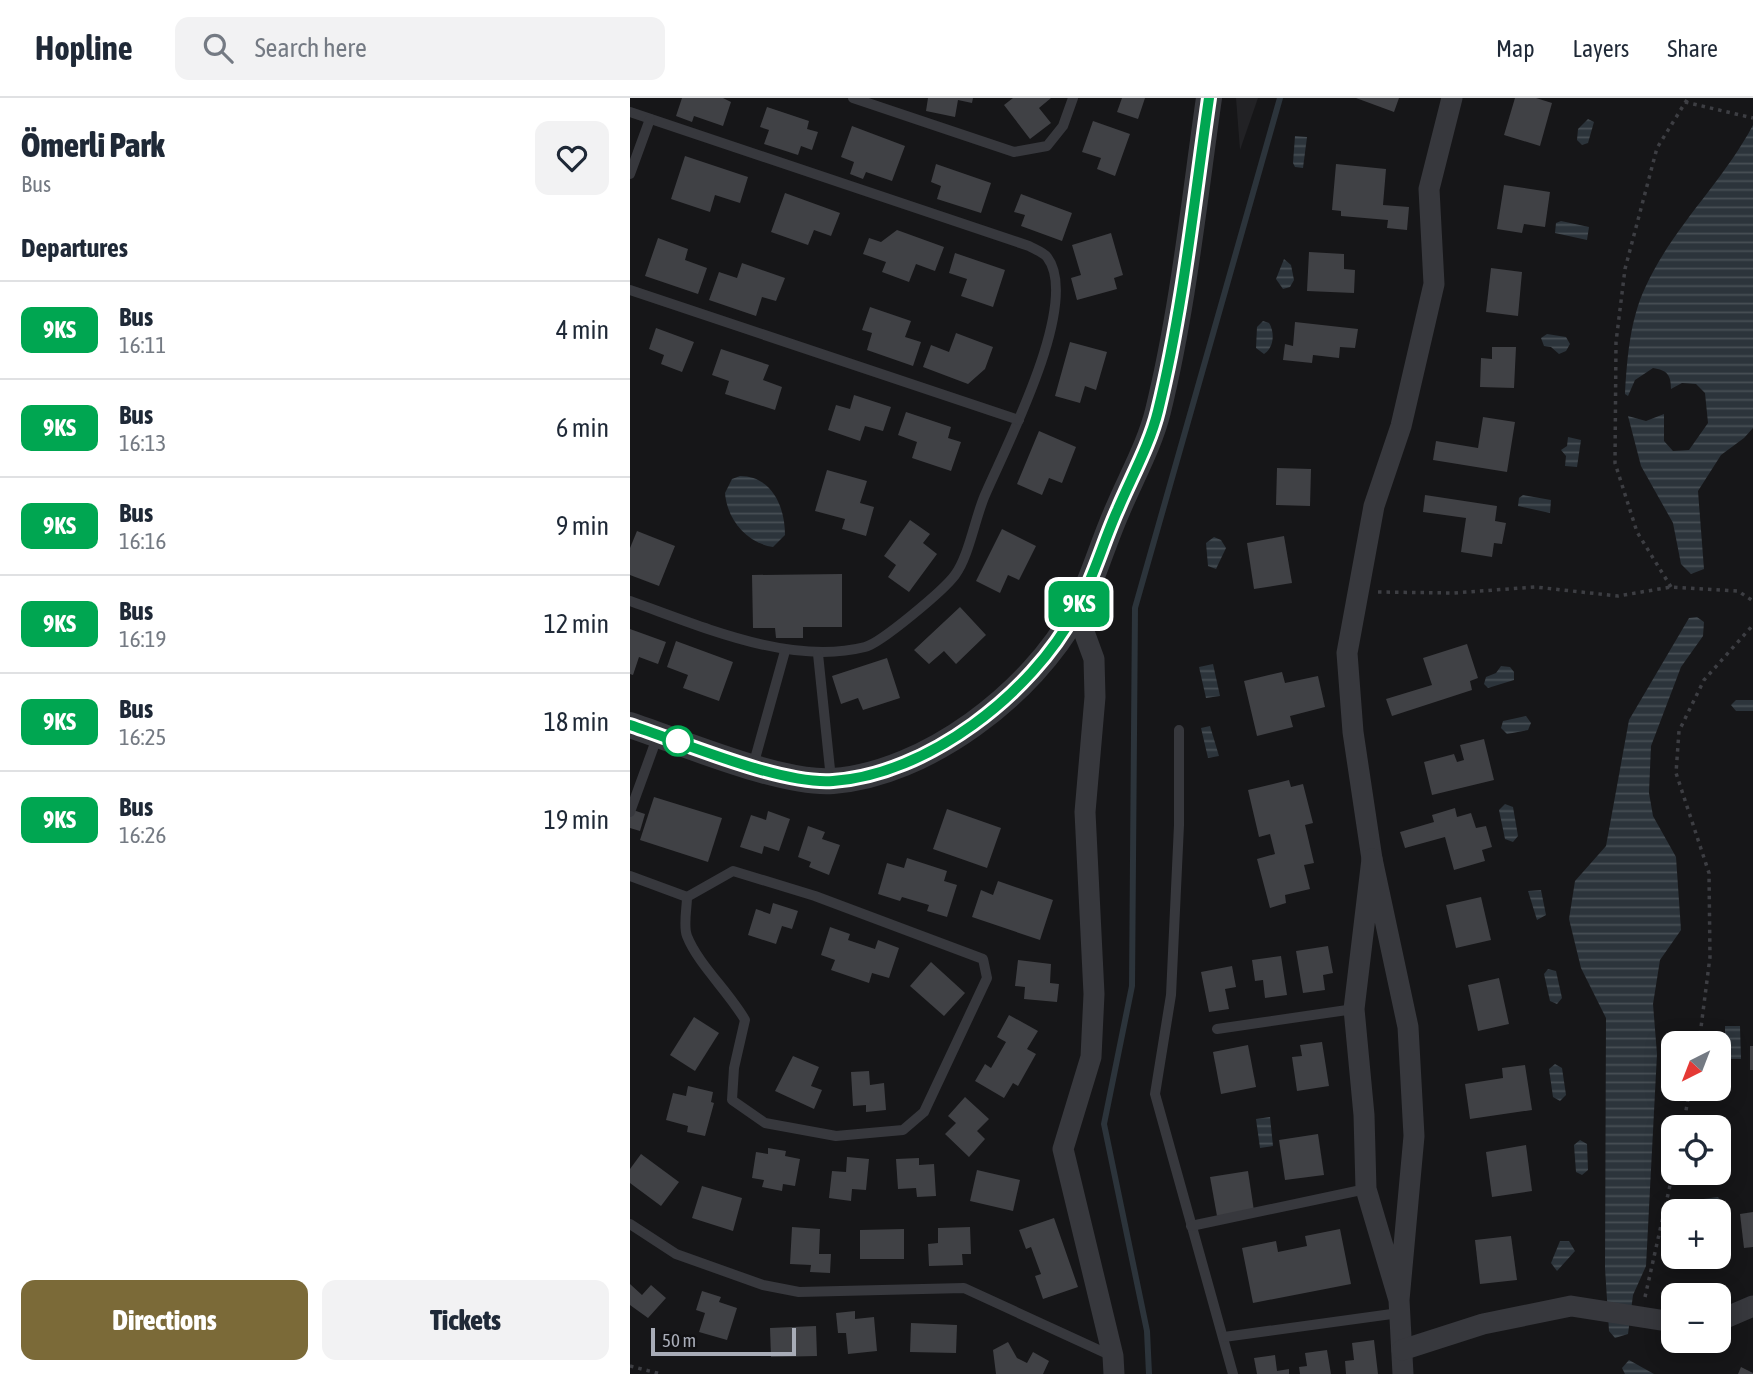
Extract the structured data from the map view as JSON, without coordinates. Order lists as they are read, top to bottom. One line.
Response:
{"lines":["bus line 9KS"],"scale_bar":"50 m","north":"bottom left","page":{"header":"Hopline","search":"Search here","nav":["Map","Layers","Share"],"heading":[["Ömerli Park","Bus"],"Departures"],"on_map":"9KS","list":[{"mark":"9KS","name":"Bus","note":"16:11","value":"4 min"},{"mark":"9KS","name":"Bus","note":"16:13","value":"6 min"},{"mark":"9KS","name":"Bus","note":"16:16","value":"9 min"},{"mark":"9KS","name":"Bus","note":"16:19","value":"12 min"},{"mark":"9KS","name":"Bus","note":"16:25","value":"18 min"},{"mark":"9KS","name":"Bus","note":"16:26","value":"19 min"}],"map_buttons":["+","−"],"buttons":["Directions","Tickets"],"scale":"50 m"}}
